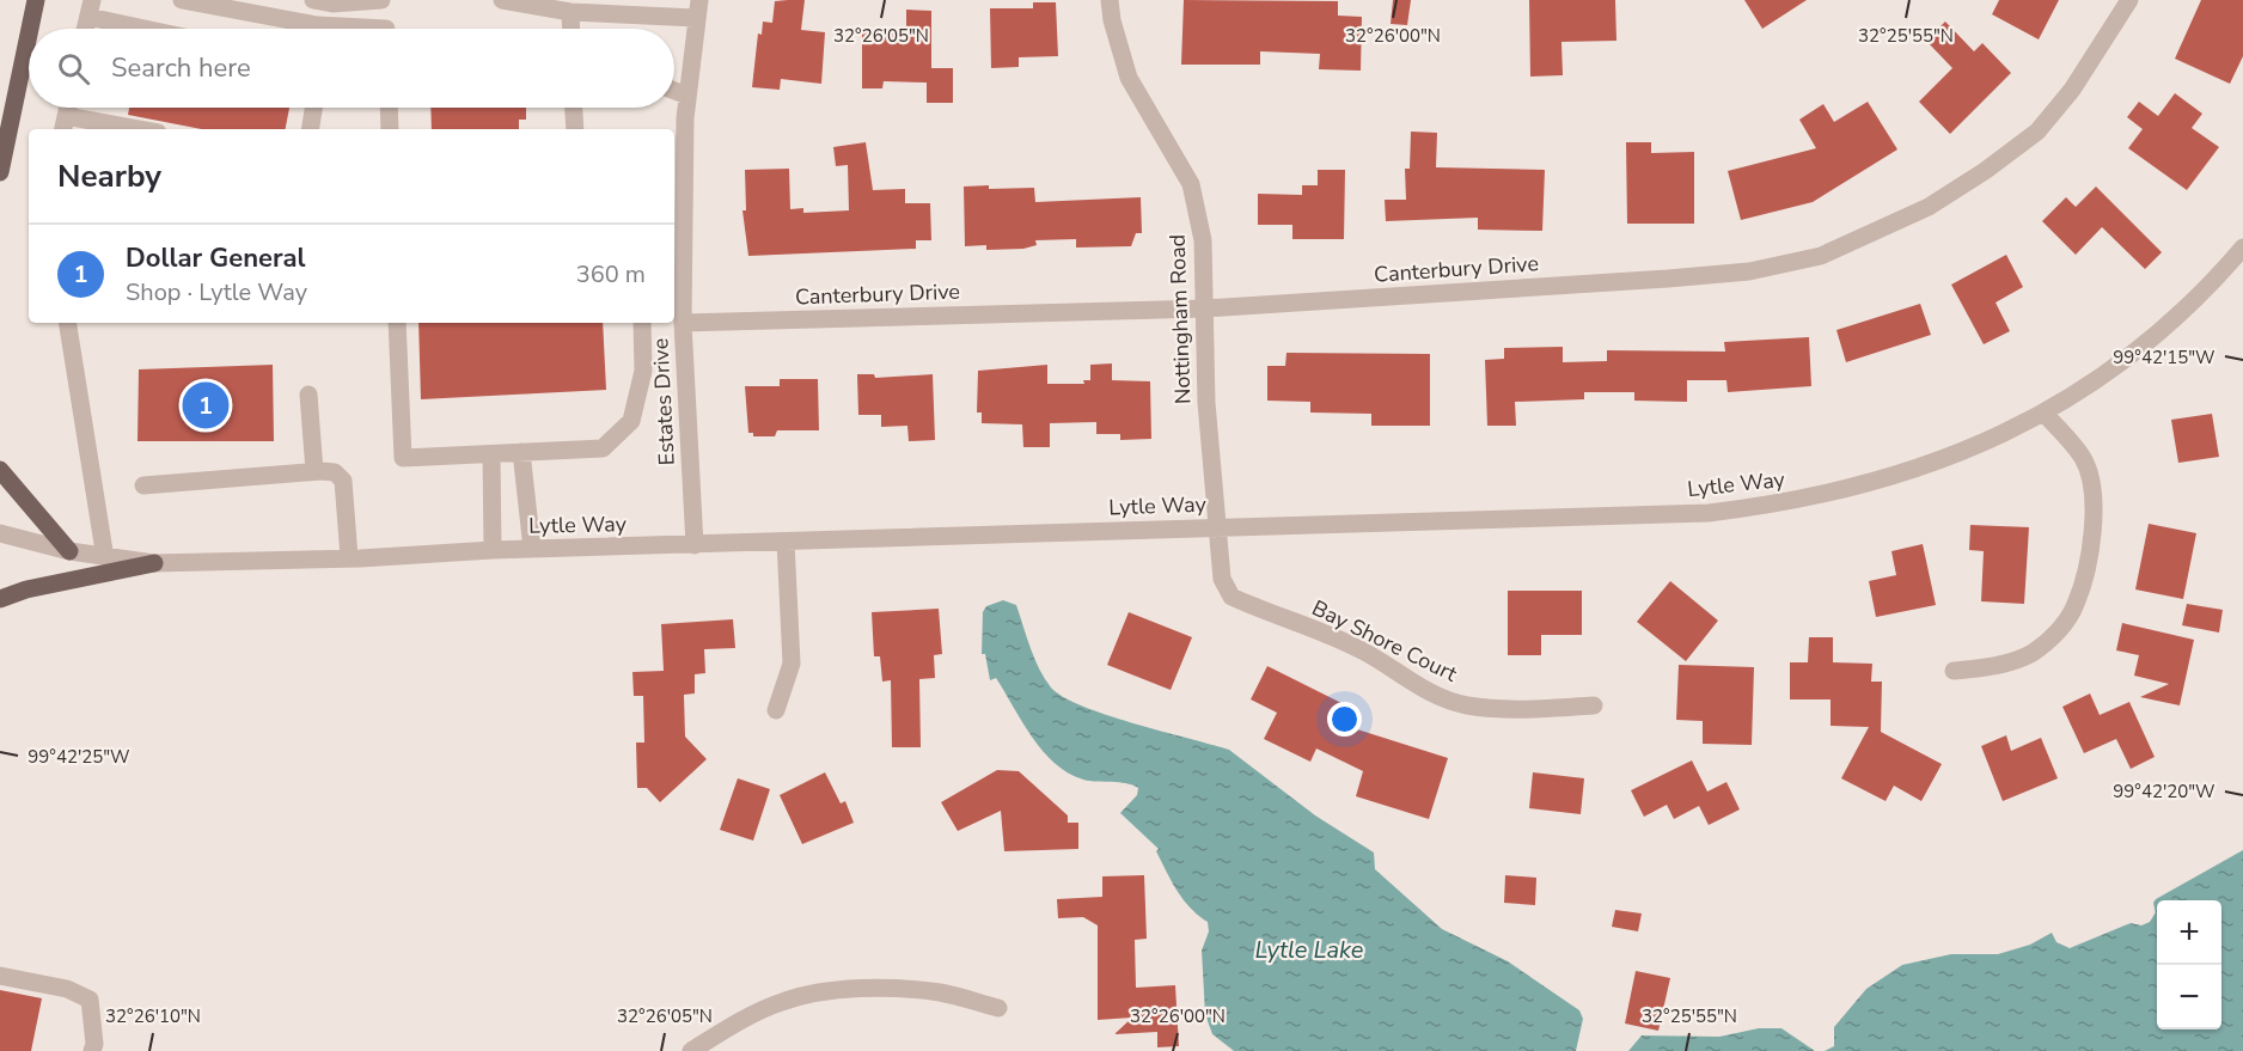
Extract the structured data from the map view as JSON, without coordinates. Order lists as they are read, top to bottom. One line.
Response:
{"streets":{"street":["Canterbury Drive","Nottingham Road","Estates Drive","Lytle Way","Bay Shore Court"]},"crossings":[["Canterbury Drive","Nottingham Road"],["Canterbury Drive","Estates Drive"],["Nottingham Road","Lytle Way"],["Nottingham Road","Bay Shore Court"],["Estates Drive","Lytle Way"],["Lytle Way","Bay Shore Court"]],"water":["Lytle Lake"],"page":{"search":"Search here","heading":"Nearby","list":[{"mark":"1","name":"Dollar General","note":"Shop · Lytle Way","value":"360 m"}],"pins":"1","map_buttons":["+","−"]},"coordinates":["32°26'05\"N","32°26'00\"N","32°25'55\"N","99°42'15\"W","99°42'25\"W","99°42'20\"W","32°26'10\"N"]}
